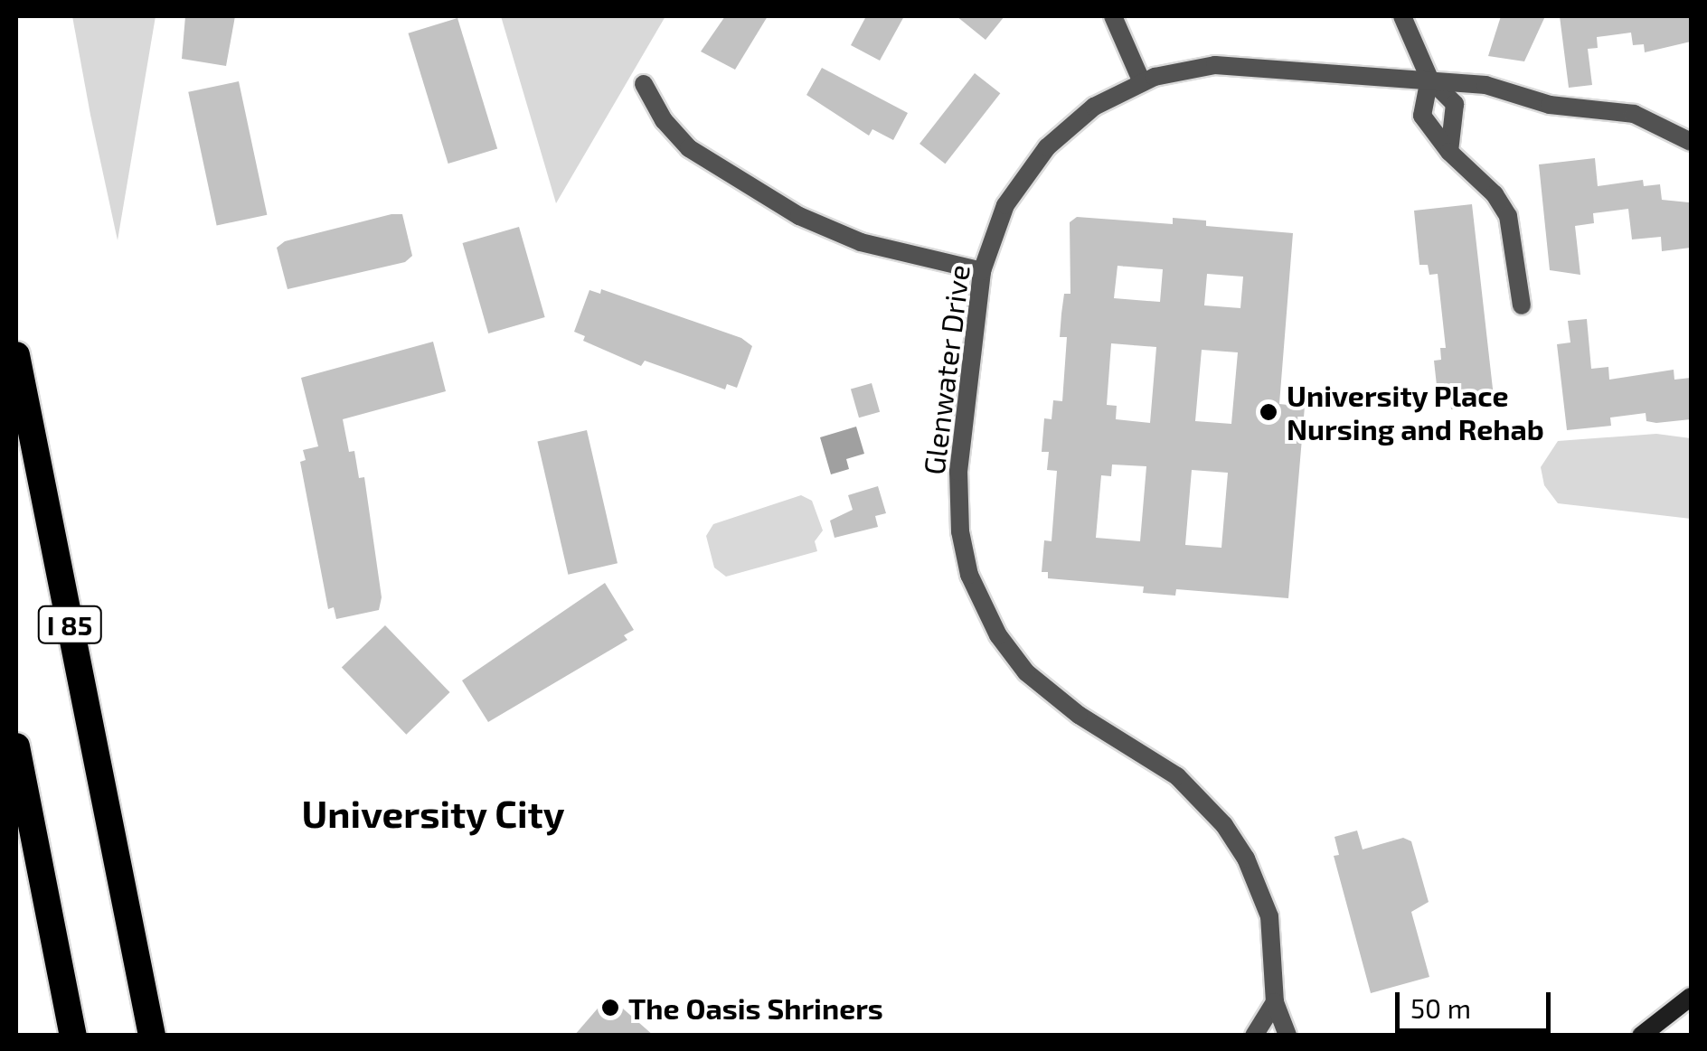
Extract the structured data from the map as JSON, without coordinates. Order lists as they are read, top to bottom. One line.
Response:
{"streets":{"highway":["I 85"],"street":["Glenwater Drive"]},"districts":["University City"],"places":["University Place Nursing and Rehab","The Oasis Shriners"],"scale_bar":"50 m"}
